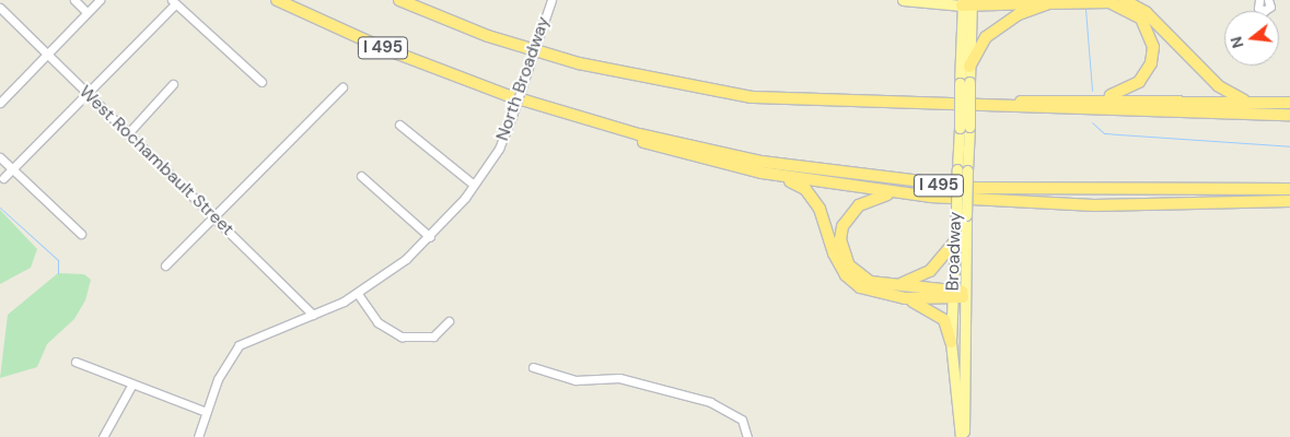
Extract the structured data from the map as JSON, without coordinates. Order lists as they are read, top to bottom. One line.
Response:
{"streets":{"highway":["I 495"],"main road":["Broadway"],"street":["North Broadway","West Rochambault Street"]},"crossings":[["North Broadway","West Rochambault Street"]],"north":"left"}
